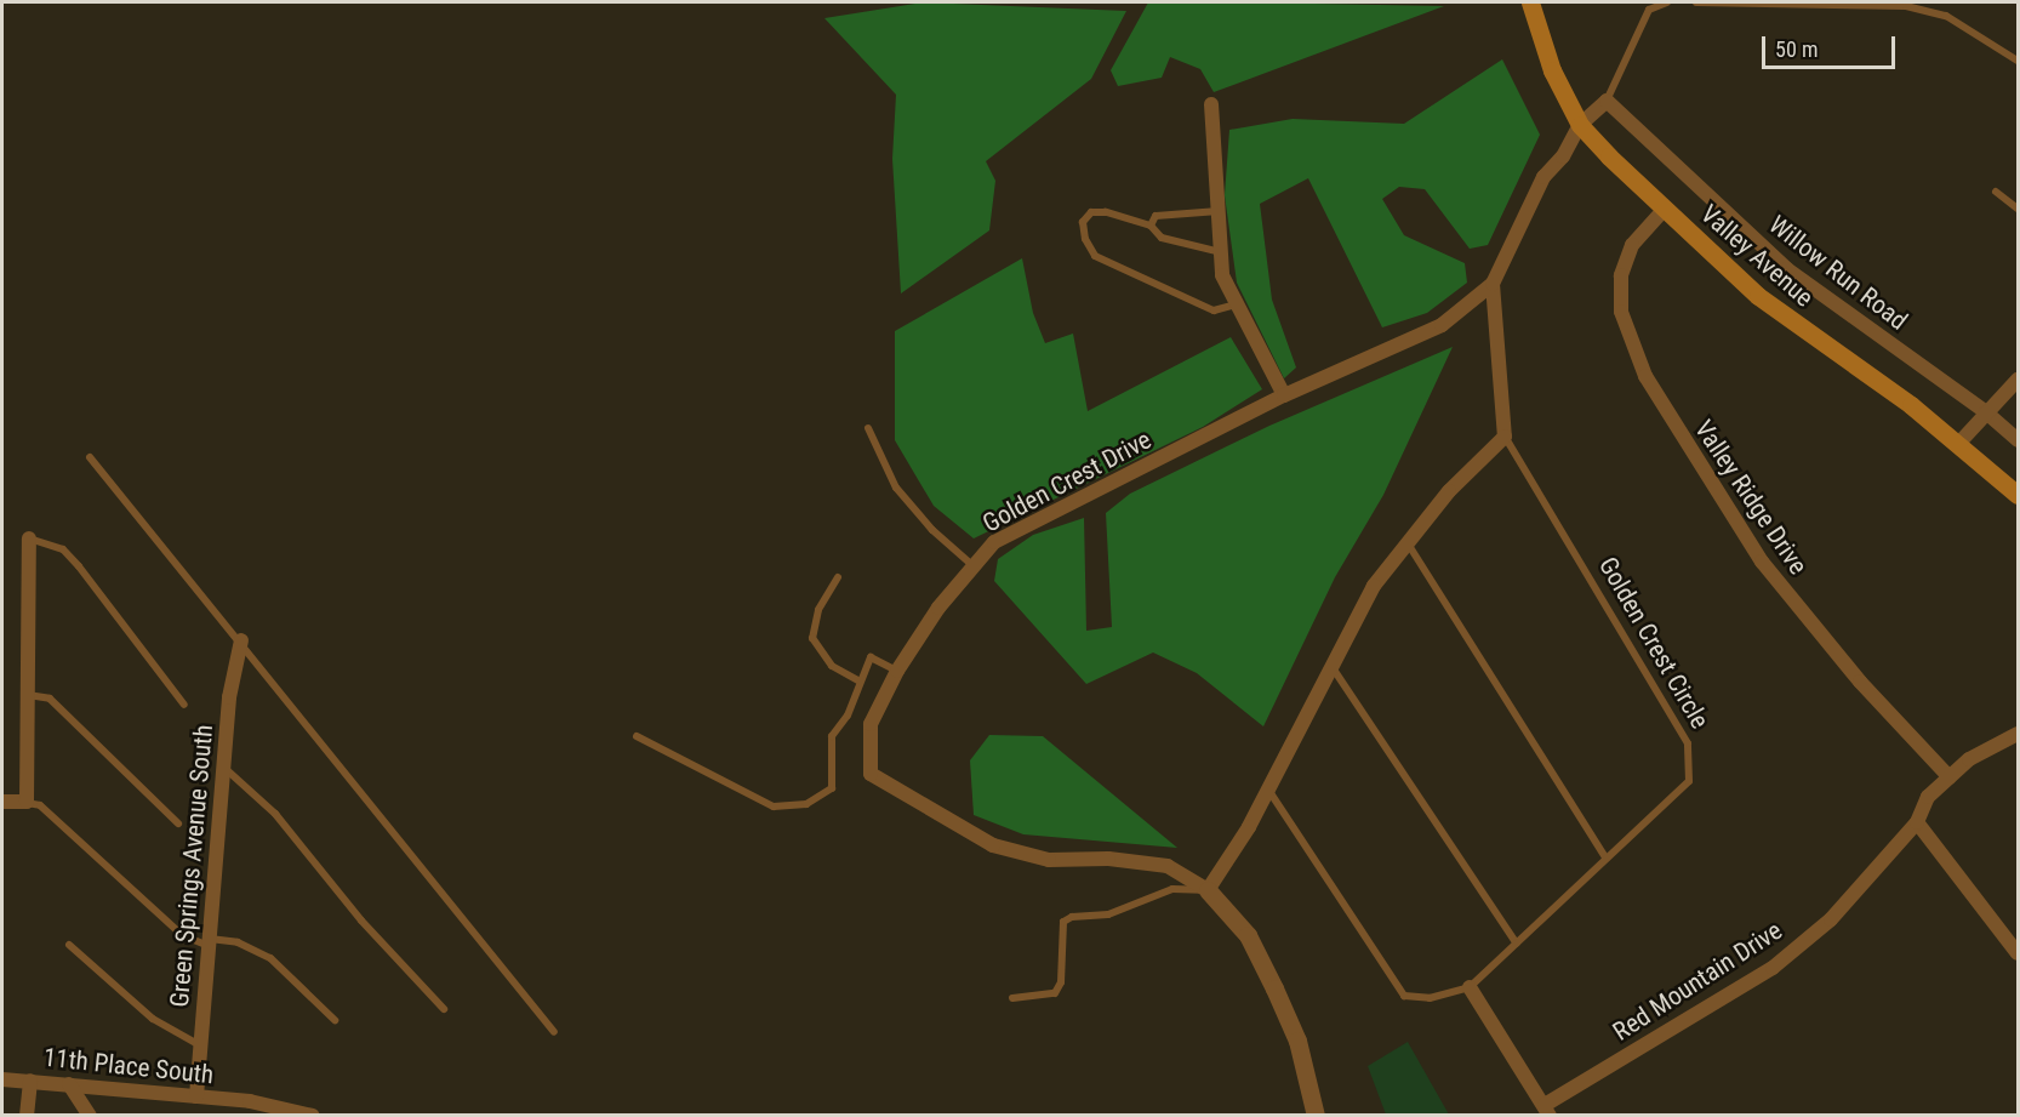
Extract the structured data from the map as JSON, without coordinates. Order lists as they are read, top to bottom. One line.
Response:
{"streets":{"main road":["Valley Avenue"],"street":["Willow Run Road","Golden Crest Drive","Valley Ridge Drive","Golden Crest Circle","Green Springs Avenue South","Red Mountain Drive","11th Place South"]},"crossings":[["Valley Avenue","Golden Crest Drive"],["Valley Avenue","Valley Ridge Drive"],["Willow Run Road","Golden Crest Drive"],["Golden Crest Drive","Golden Crest Circle"],["Valley Ridge Drive","Red Mountain Drive"],["Green Springs Avenue South","11th Place South"]],"scale_bar":"50 m"}
